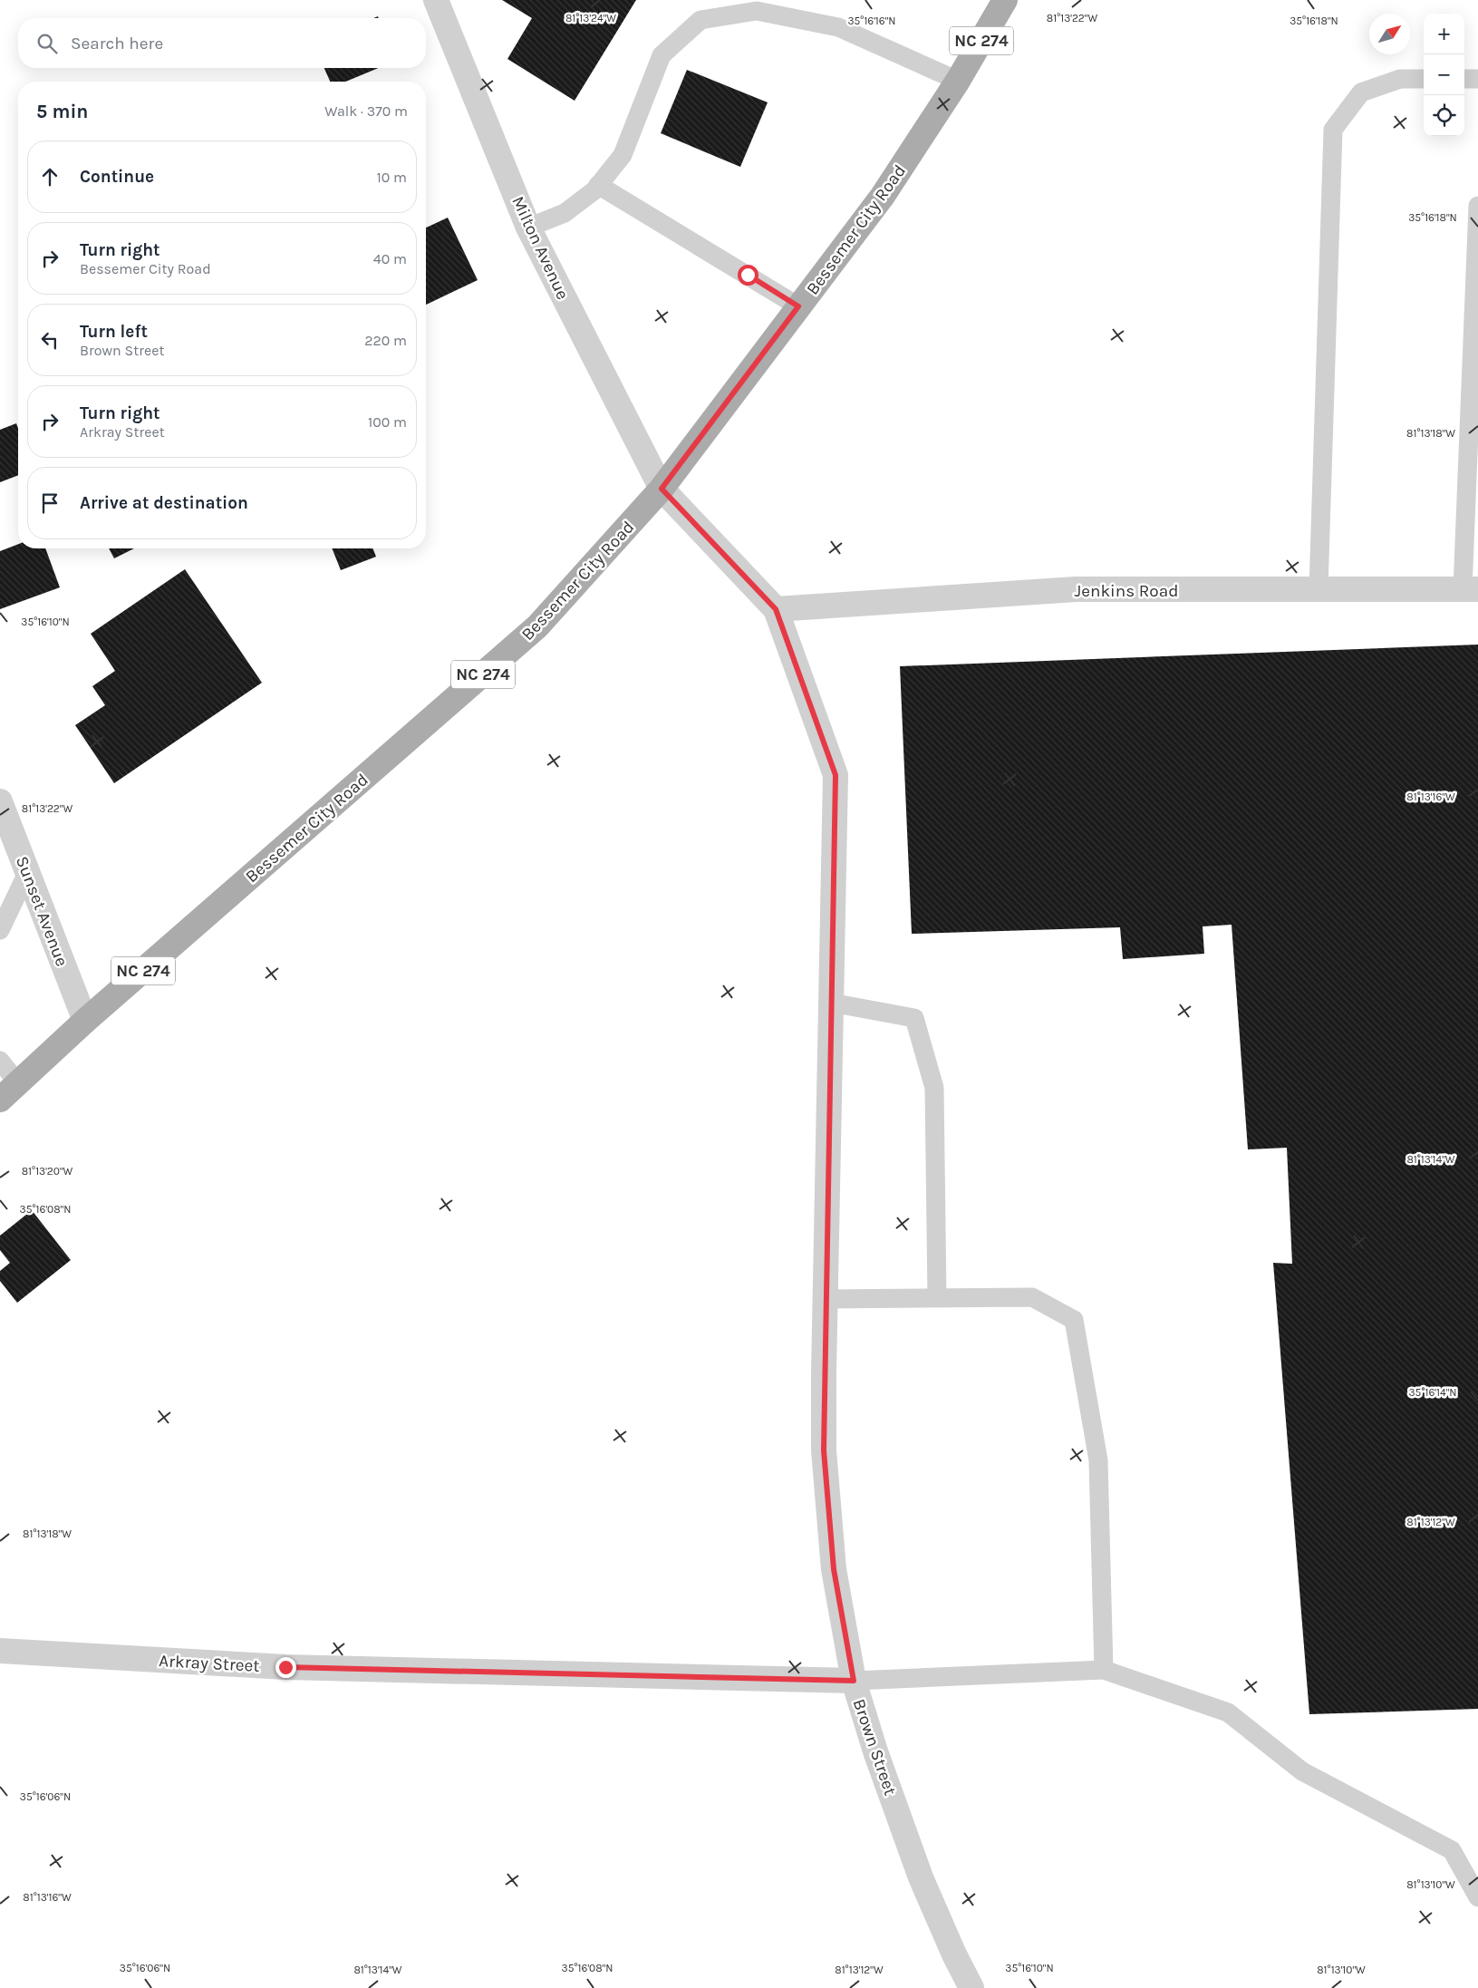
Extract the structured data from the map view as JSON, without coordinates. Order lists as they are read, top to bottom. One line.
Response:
{"streets":{"main road":["NC 274","Bessemer City Road"],"street":["Milton Avenue","Jenkins Road","Sunset Avenue","Arkray Street","Brown Street"]},"crossings":[["Bessemer City Road","Milton Avenue"],["Bessemer City Road","Sunset Avenue"],["Bessemer City Road","Brown Street"],["Milton Avenue","Brown Street"],["Jenkins Road","Brown Street"],["Arkray Street","Brown Street"]],"north":"top right","page":{"map_buttons":["+","−"],"search":"Search here","heading":["5 min","Walk · 370 m"],"list":[["Continue","10 m"],["Turn right","Bessemer City Road","40 m"],["Turn left","Brown Street","220 m"],["Turn right","Arkray Street","100 m"],"Arrive at destination"]},"coordinates":["81°13'24\"W","81°13'22\"W","35°16'16\"N","35°16'18\"N","81°13'18\"W","35°16'10\"N","81°13'16\"W","81°13'14\"W","81°13'20\"W","35°16'08\"N","35°16'14\"N","81°13'12\"W","35°16'06\"N","81°13'10\"W"]}
